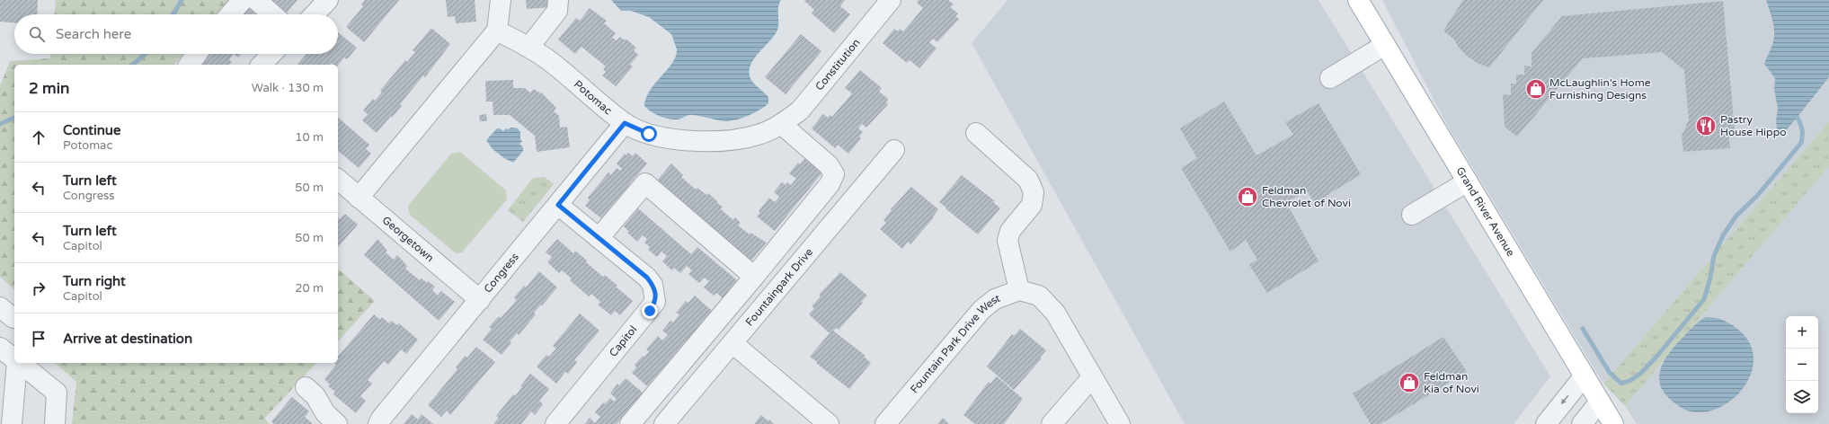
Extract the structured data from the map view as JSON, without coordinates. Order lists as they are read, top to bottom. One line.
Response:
{"streets":{"main road":["Grand River Avenue"],"street":["Constitution","Potomac","Georgetown","Congress","Fountainpark Drive","Capitol","Fountain Park Drive West"]},"crossings":[["Constitution","Potomac"],["Potomac","Congress"],["Georgetown","Congress"],["Congress","Capitol"]],"places":{"shop":["McLaughlin's Home Furnishing Designs","Feldman Chevrolet of Novi","Feldman Kia of Novi"],"restaurant":["Pastry House Hippo"]},"page":{"search":"Search here","heading":["2 min","Walk · 130 m"],"list":[["Continue","Potomac","10 m"],["Turn left","Congress","50 m"],["Turn left","Capitol","50 m"],["Turn right","Capitol","20 m"],"Arrive at destination"],"map_buttons":["+","−"]}}
